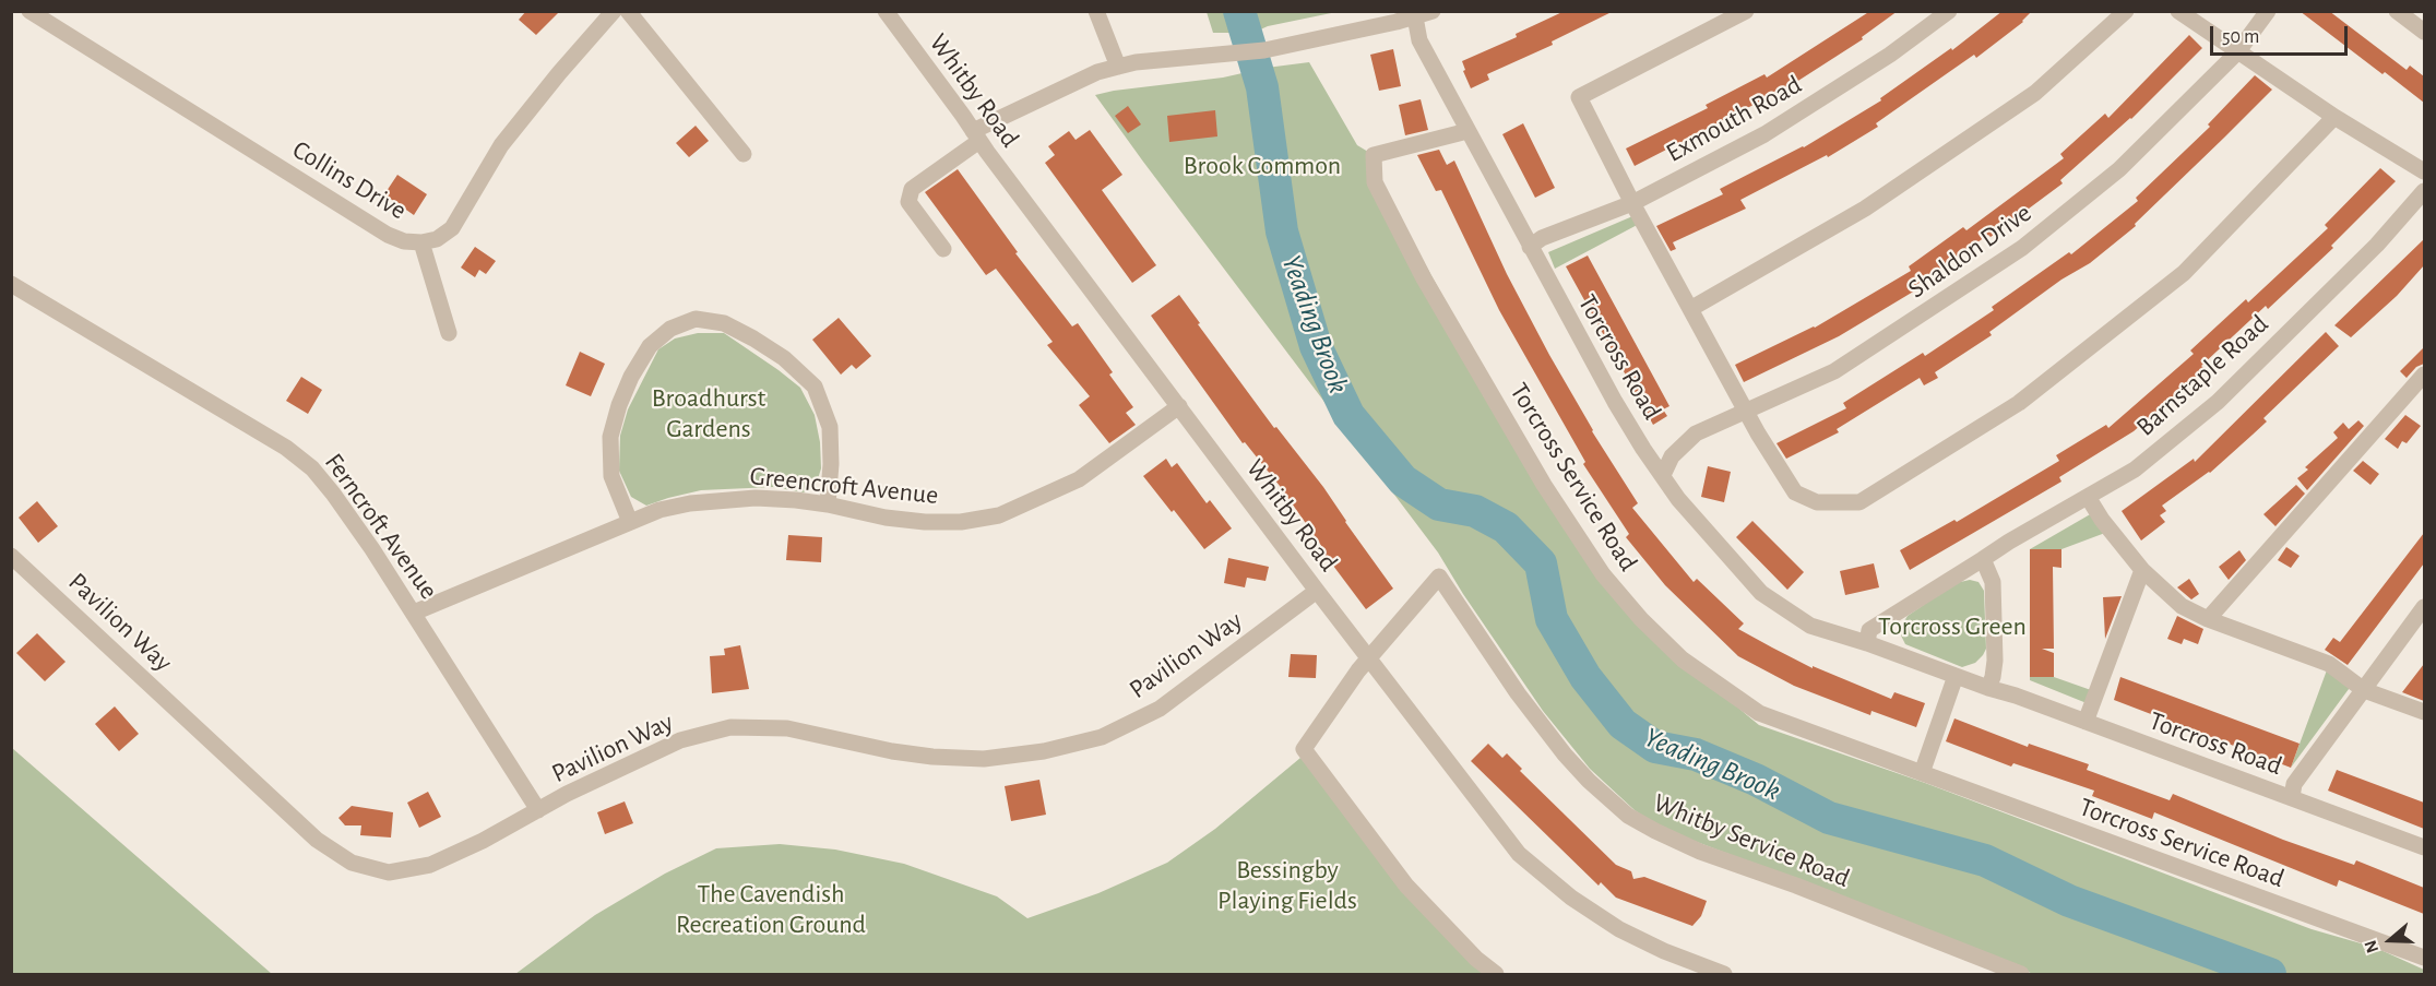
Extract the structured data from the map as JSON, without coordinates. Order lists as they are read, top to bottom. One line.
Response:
{"streets":{"street":["Whitby Road","Exmouth Road","Collins Drive","Shaldon Drive","Torcross Road","Barnstaple Road","Torcross Service Road","Greencroft Avenue","Ferncroft Avenue","Pavilion Way","Whitby Service Road"]},"crossings":[["Whitby Road","Greencroft Avenue"],["Whitby Road","Pavilion Way"],["Whitby Road","Whitby Service Road"],["Exmouth Road","Torcross Road"],["Shaldon Drive","Torcross Road"],["Torcross Road","Torcross Service Road"],["Greencroft Avenue","Ferncroft Avenue"],["Ferncroft Avenue","Pavilion Way"]],"water":["Yeading Brook"],"parks":["Brook Common","Broadhurst Gardens","Torcross Green","Bessingby Playing Fields","The Cavendish Recreation Ground"],"scale_bar":"50 m","north":"left"}
